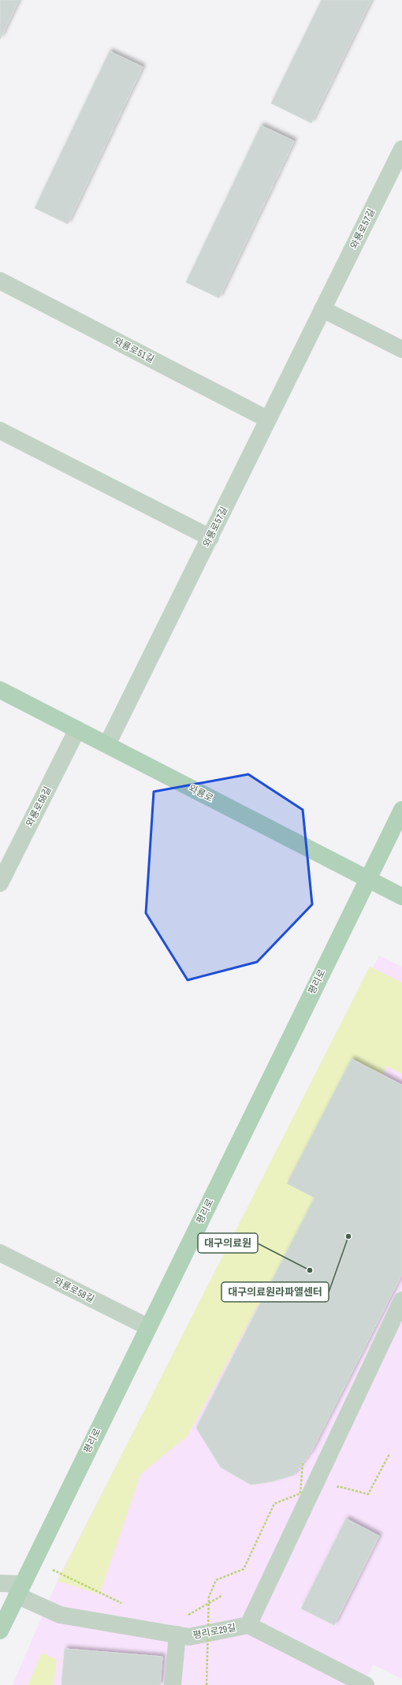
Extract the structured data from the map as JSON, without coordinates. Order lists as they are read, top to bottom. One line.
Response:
{"streets":{"main road":["와룡로","평리로"],"street":["와룡로57길","와룡로51길","와룡로58길","평리로29길"]},"crossings":[["와룡로57길","와룡로51길"],["와룡로57길","와룡로"],["와룡로","와룡로58길"],["와룡로","평리로"],["와룡로58길","평리로"],["평리로","평리로29길"]],"places":["대구의료원라파엘센터","대구의료원"]}
